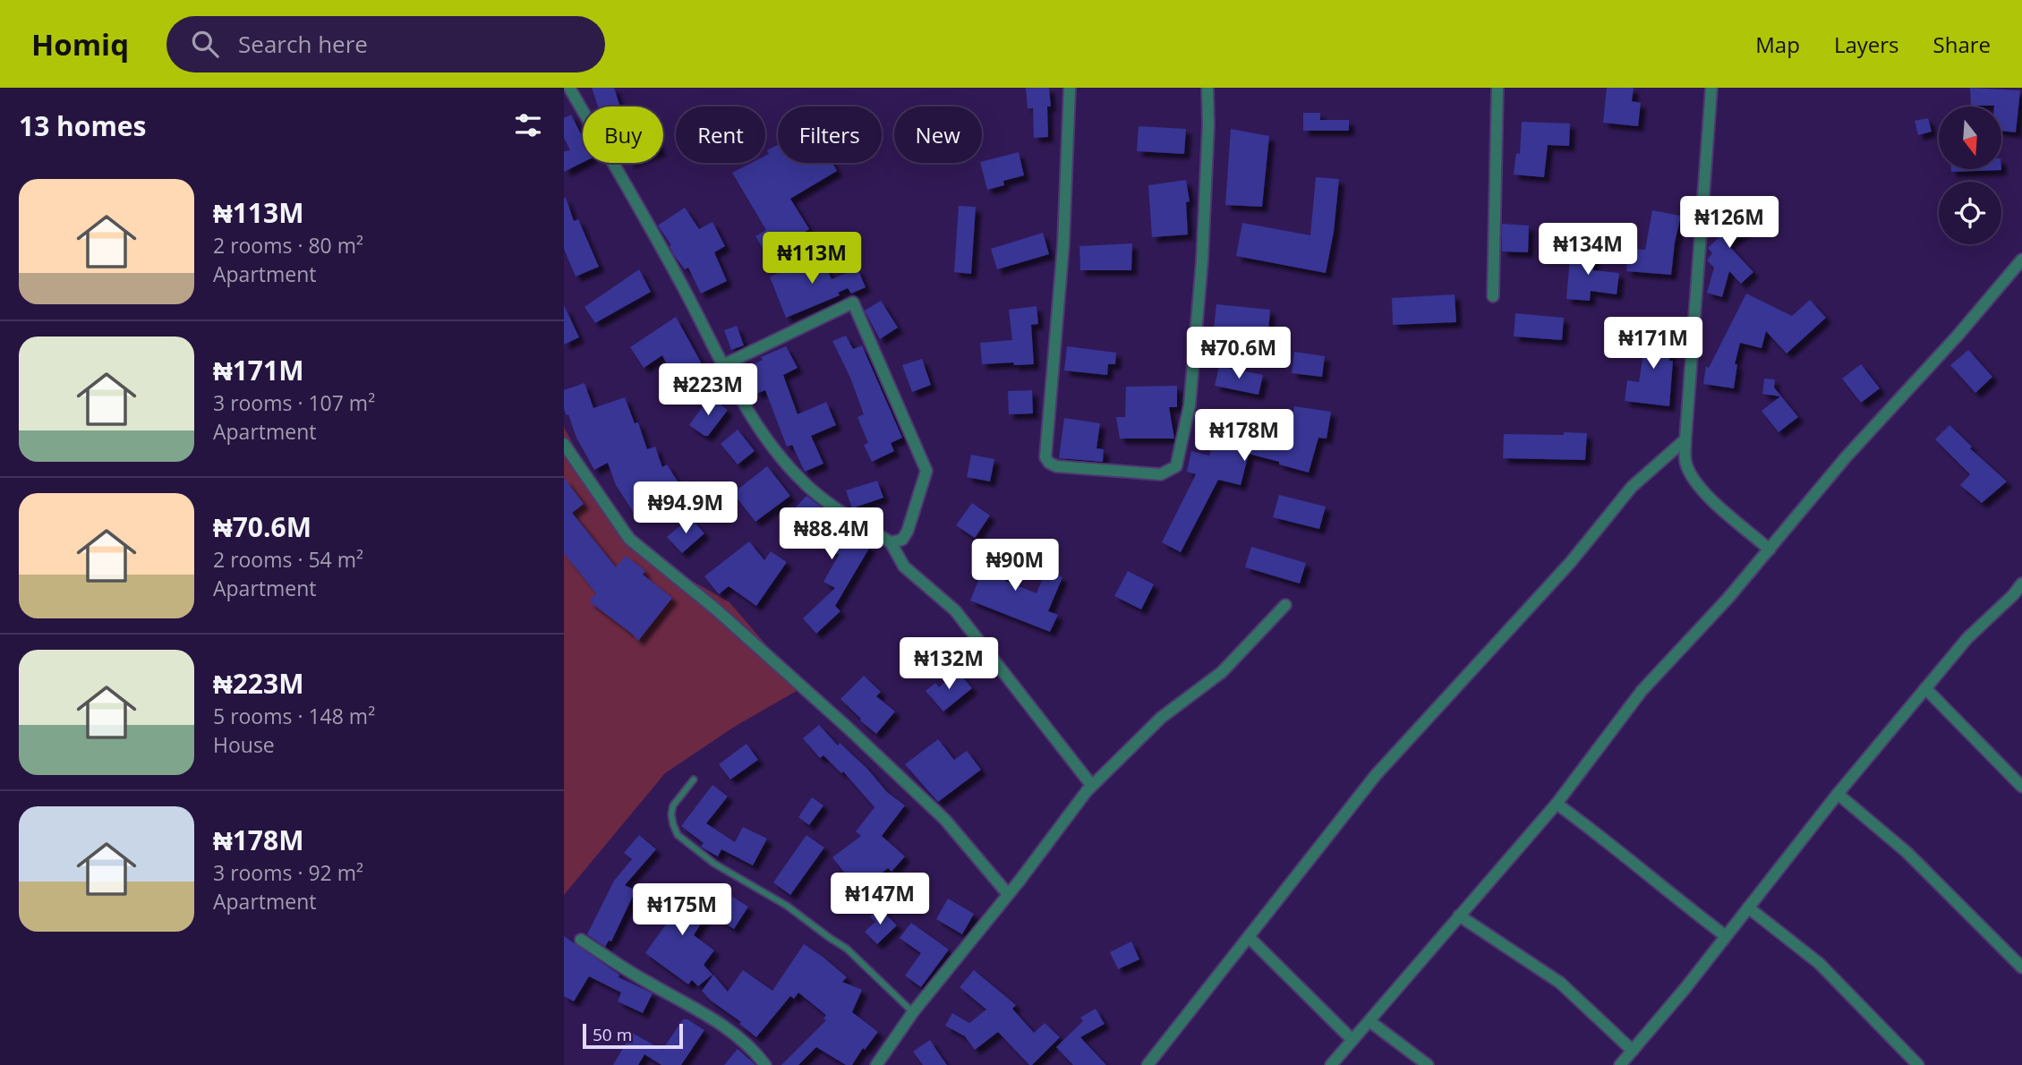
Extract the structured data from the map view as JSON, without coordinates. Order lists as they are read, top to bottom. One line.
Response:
{"scale_bar":"50 m","north":"bottom","page":{"header":"Homiq","search":"Search here","nav":["Map","Layers","Share"],"heading":"13 homes","chip":["Buy","Rent","Filters","New"],"list":[{"name":"₦113M","note":"2 rooms · 80 m² · Apartment"},{"name":"₦171M","note":"3 rooms · 107 m² · Apartment"},{"name":"₦70.6M","note":"2 rooms · 54 m² · Apartment"},{"name":"₦223M","note":"5 rooms · 148 m² · House"},{"name":"₦178M","note":"3 rooms · 92 m² · Apartment"}],"price":["₦126M","₦134M","₦113M","₦171M","₦70.6M","₦223M","₦178M","₦94.9M","₦88.4M","₦90M","₦132M","₦147M","₦175M"],"scale":"50 m"}}
